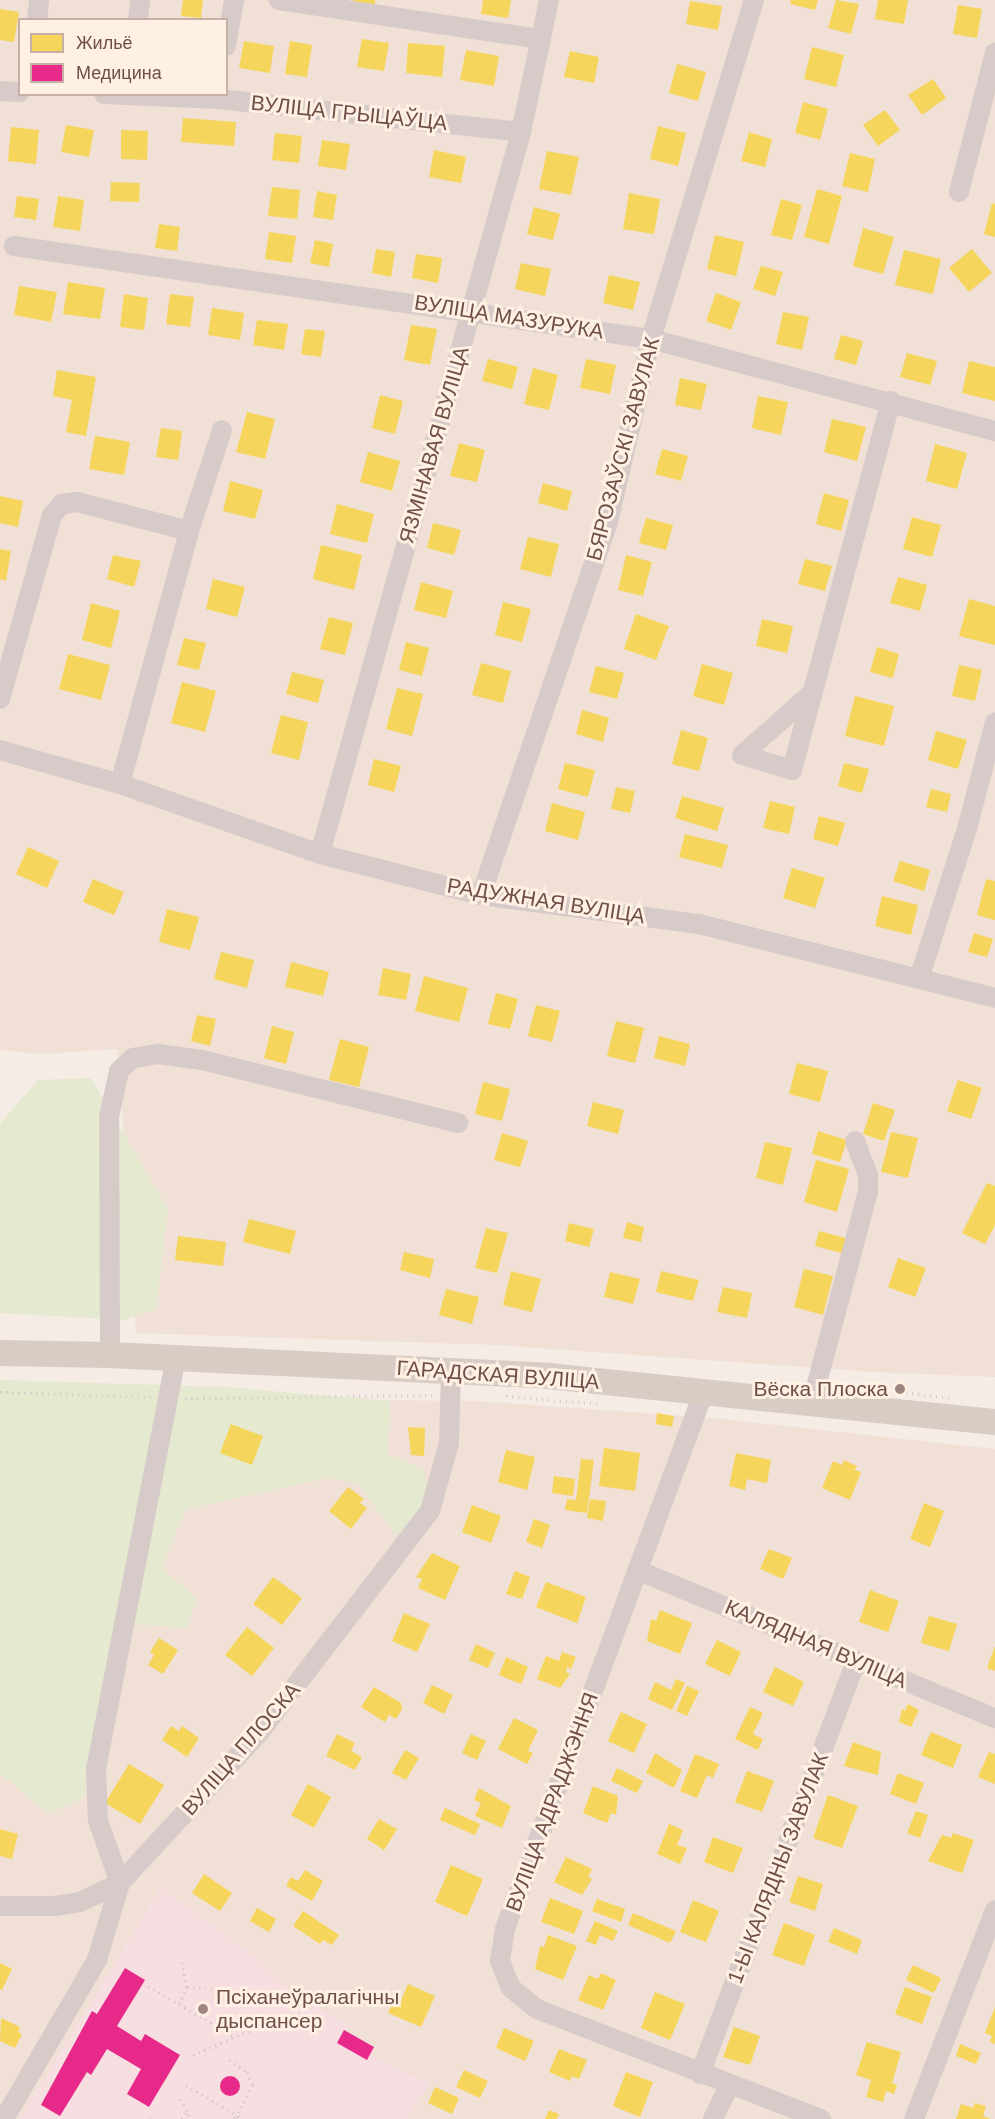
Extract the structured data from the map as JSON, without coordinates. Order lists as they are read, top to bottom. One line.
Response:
{"streets":{"main road":["ГАРАДСКАЯ ВУЛІЦА"],"street":["ВУЛІЦА ГРЫЦАЎЦА","ВУЛІЦА МАЗУРУКА","ЯЗМІНАВАЯ ВУЛІЦА","БЯРОЗАЎСКІ ЗАВУЛАК","РАДУЖНАЯ ВУЛІЦА","КАЛЯДНАЯ ВУЛІЦА","ВУЛІЦА ПЛОСКА","ВУЛІЦА АДРАДЖЭННЯ","1-Ы КАЛЯДНЫ ЗАВУЛАК"]},"crossings":[["ВУЛІЦА ГРЫЦАЎЦА","ЯЗМІНАВАЯ ВУЛІЦА"],["ВУЛІЦА МАЗУРУКА","ЯЗМІНАВАЯ ВУЛІЦА"],["ВУЛІЦА МАЗУРУКА","БЯРОЗАЎСКІ ЗАВУЛАК"],["ЯЗМІНАВАЯ ВУЛІЦА","РАДУЖНАЯ ВУЛІЦА"],["БЯРОЗАЎСКІ ЗАВУЛАК","РАДУЖНАЯ ВУЛІЦА"],["ГАРАДСКАЯ ВУЛІЦА","ВУЛІЦА ПЛОСКА"],["ГАРАДСКАЯ ВУЛІЦА","ВУЛІЦА АДРАДЖЭННЯ"],["КАЛЯДНАЯ ВУЛІЦА","ВУЛІЦА АДРАДЖЭННЯ"],["КАЛЯДНАЯ ВУЛІЦА","1-Ы КАЛЯДНЫ ЗАВУЛАК"],["ВУЛІЦА АДРАДЖЭННЯ","1-Ы КАЛЯДНЫ ЗАВУЛАК"]],"places":["Вёска Плоска","Псіханеўралагічны дыспансер"],"legend":["Жильё","Медицина"]}
